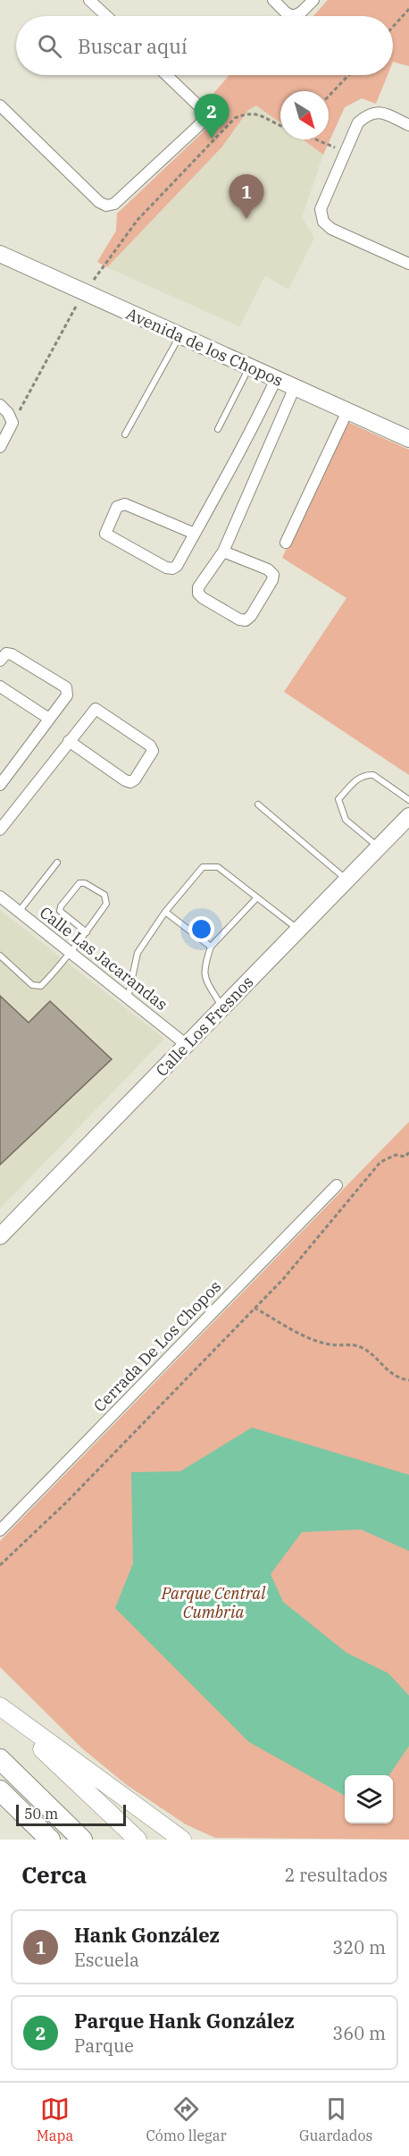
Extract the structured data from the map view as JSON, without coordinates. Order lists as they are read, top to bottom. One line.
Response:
{"streets":{"street":["Avenida de los Chopos","Calle Las Jacarandas","Calle Los Fresnos","Cerrada De Los Chopos"]},"crossings":[["Calle Las Jacarandas","Calle Los Fresnos"]],"parks":["Parque Central Cumbria"],"scale_bar":"50 m","north":"bottom right","page":{"search":"Buscar aquí","pins":["2","1"],"scale":"50 m","heading":["Cerca","2 resultados"],"list":[{"mark":"1","name":"Hank González","note":"Escuela","value":"320 m"},{"mark":"2","name":"Parque Hank González","note":"Parque","value":"360 m"}],"nav":["Mapa","Cómo llegar","Guardados"]}}
